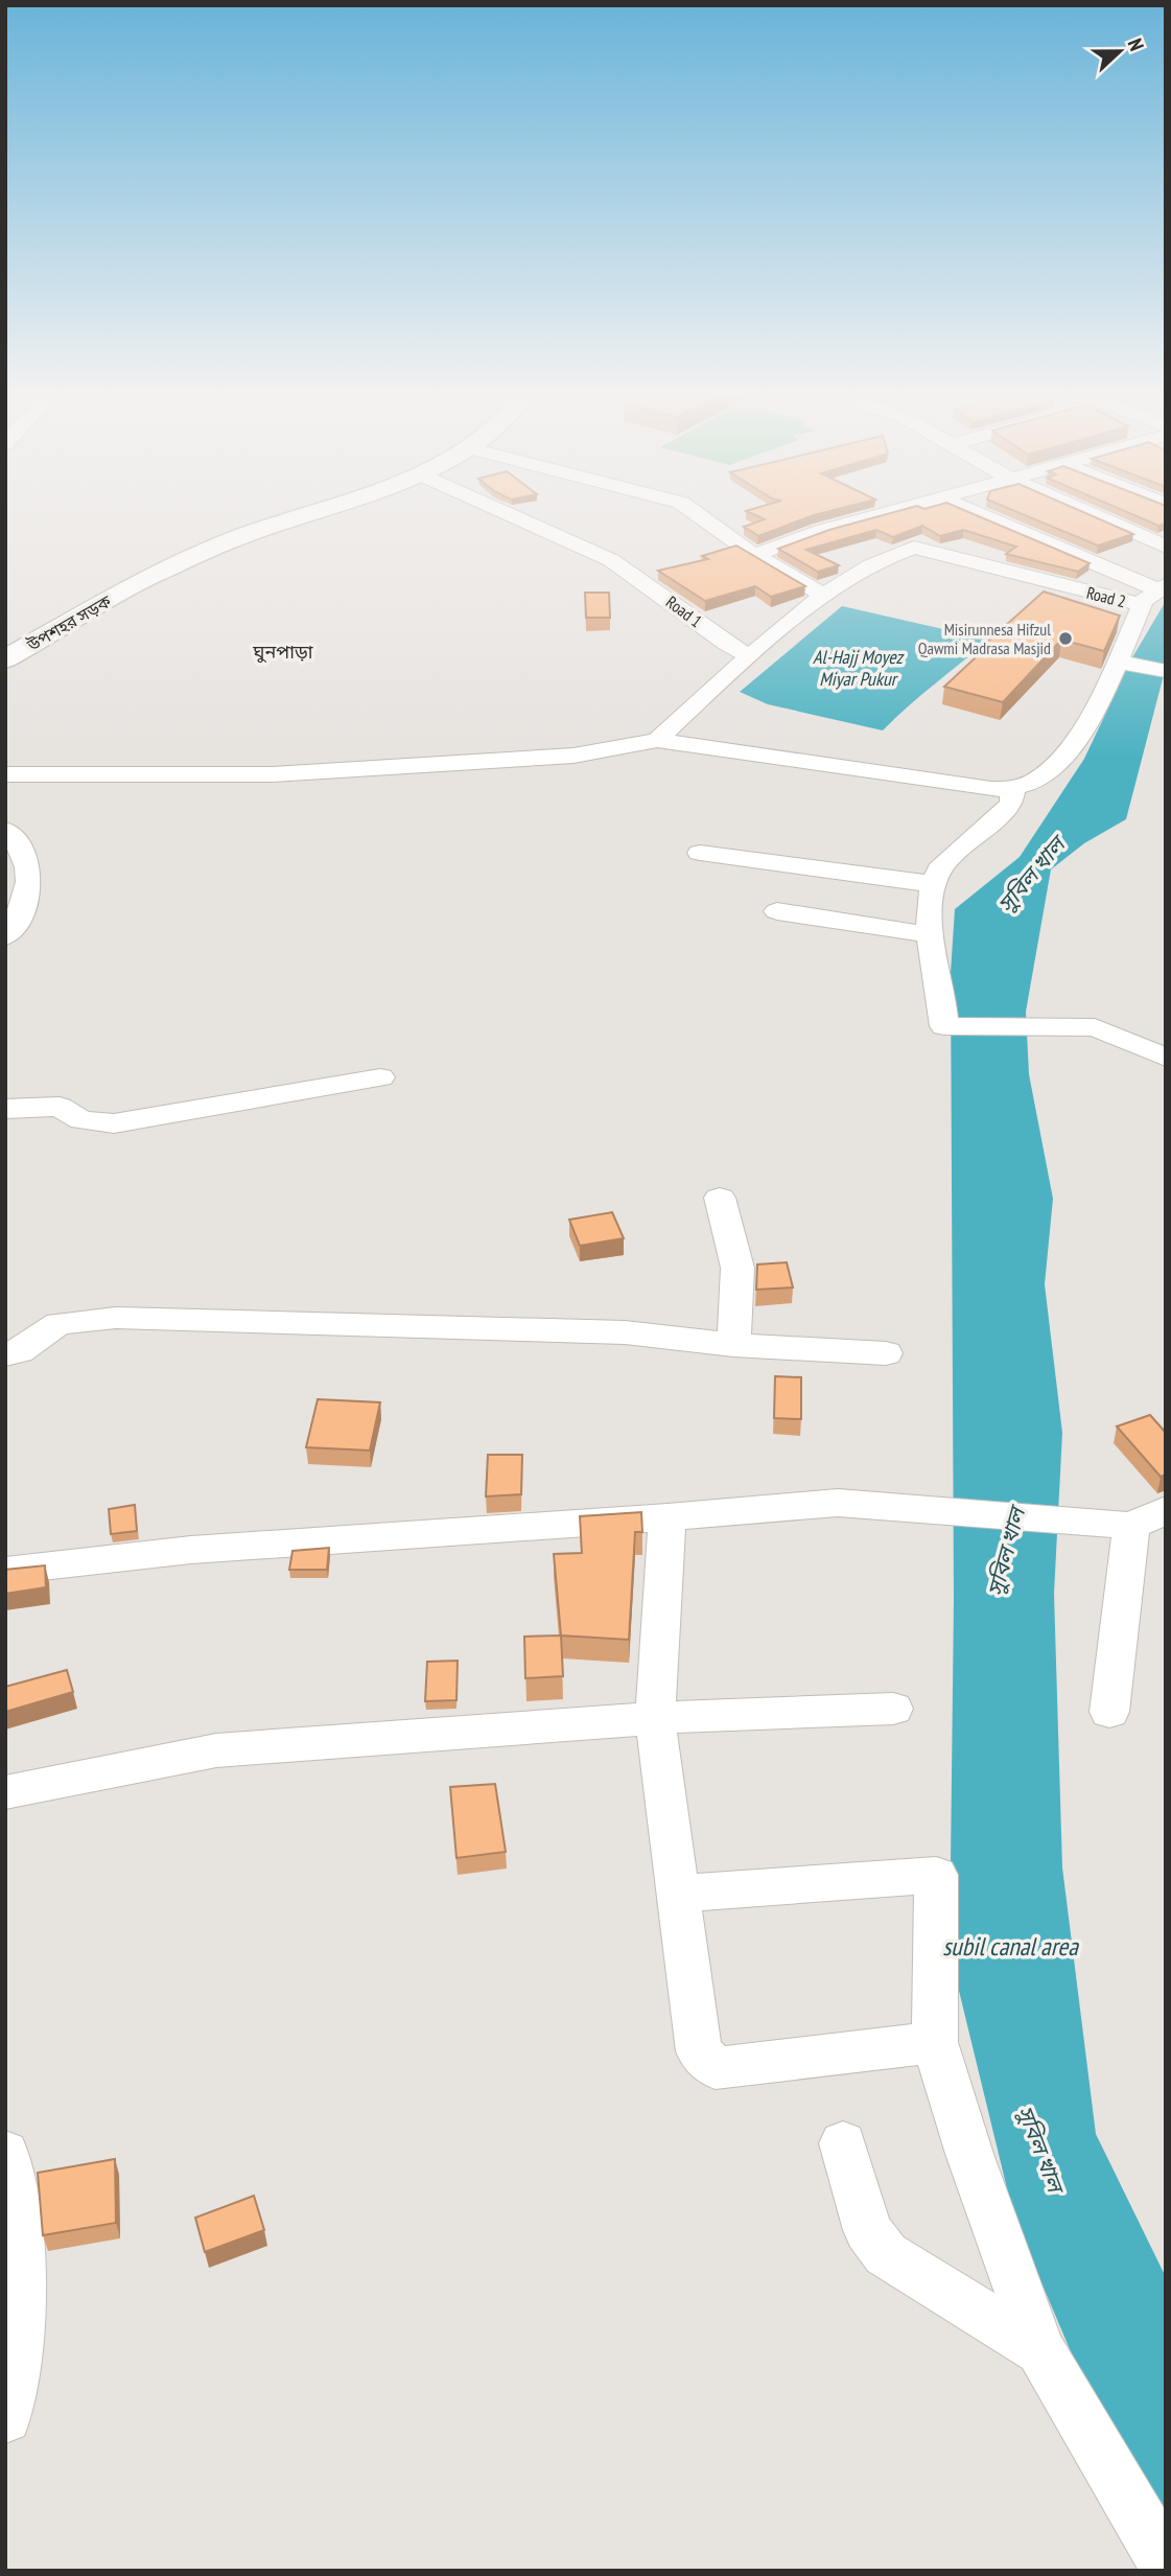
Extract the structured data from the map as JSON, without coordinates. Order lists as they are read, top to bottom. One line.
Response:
{"streets":{"main road":["উপশহর সড়ক"],"street":["Road 2","Road 1"]},"crossings":[["Road 2","Road 1"]],"districts":["ঘুনপাড়া"],"water":["Al-Hajj Moyez Miyar Pukur","সুবিল খাল","subil canal area"],"places":["Misirunnesa Hifzul Qawmi Madrasa Masjid"],"north":"right"}
